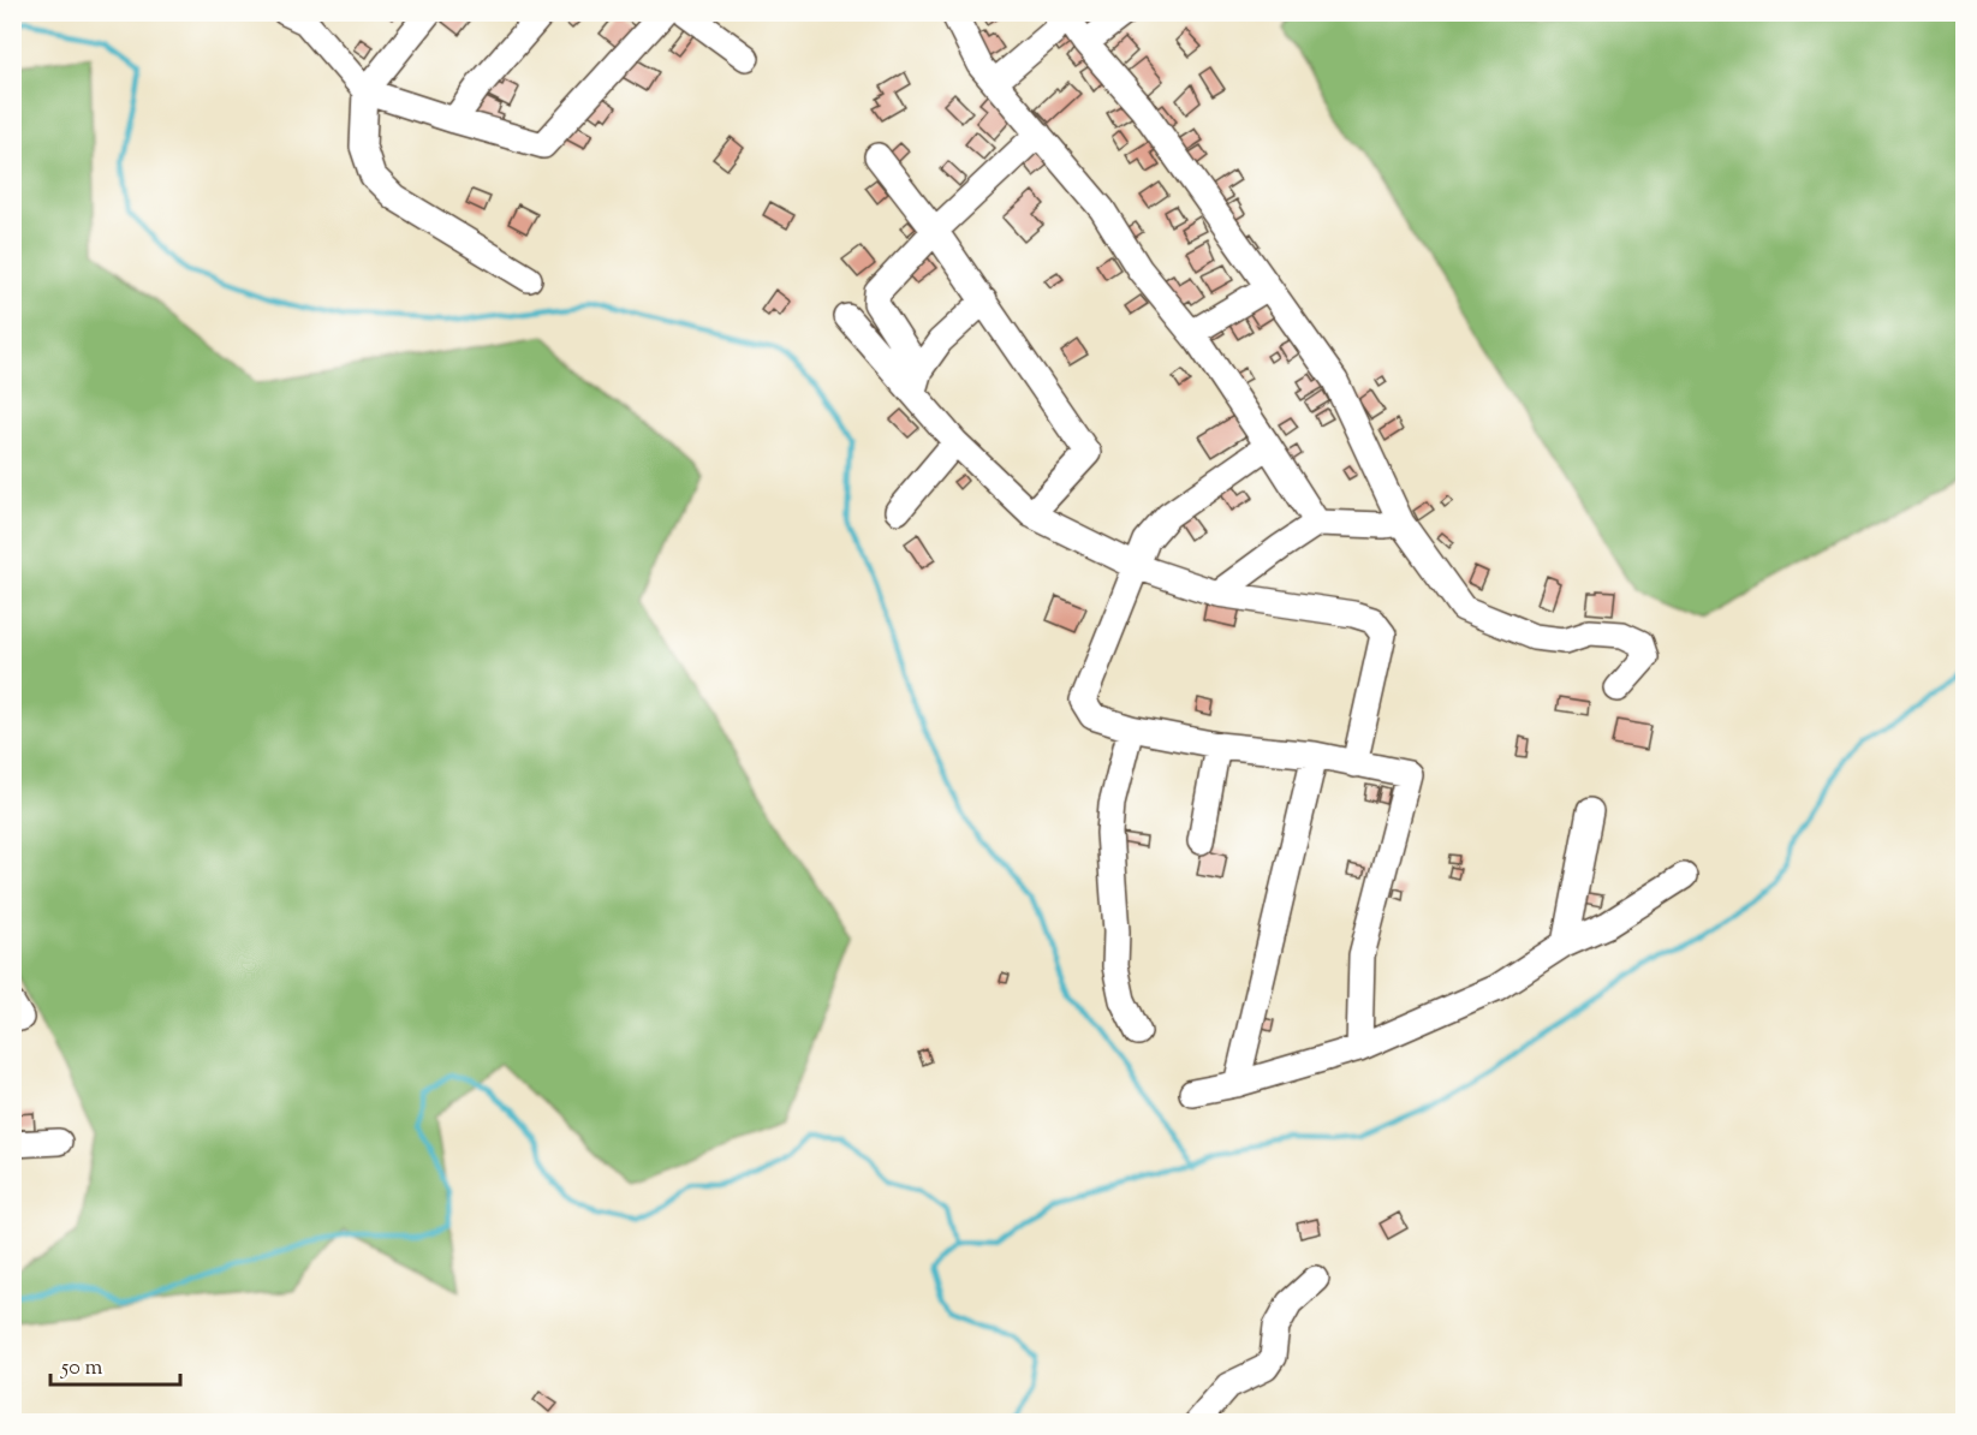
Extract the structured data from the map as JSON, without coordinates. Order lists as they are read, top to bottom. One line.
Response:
{"scale_bar":"50 m"}
